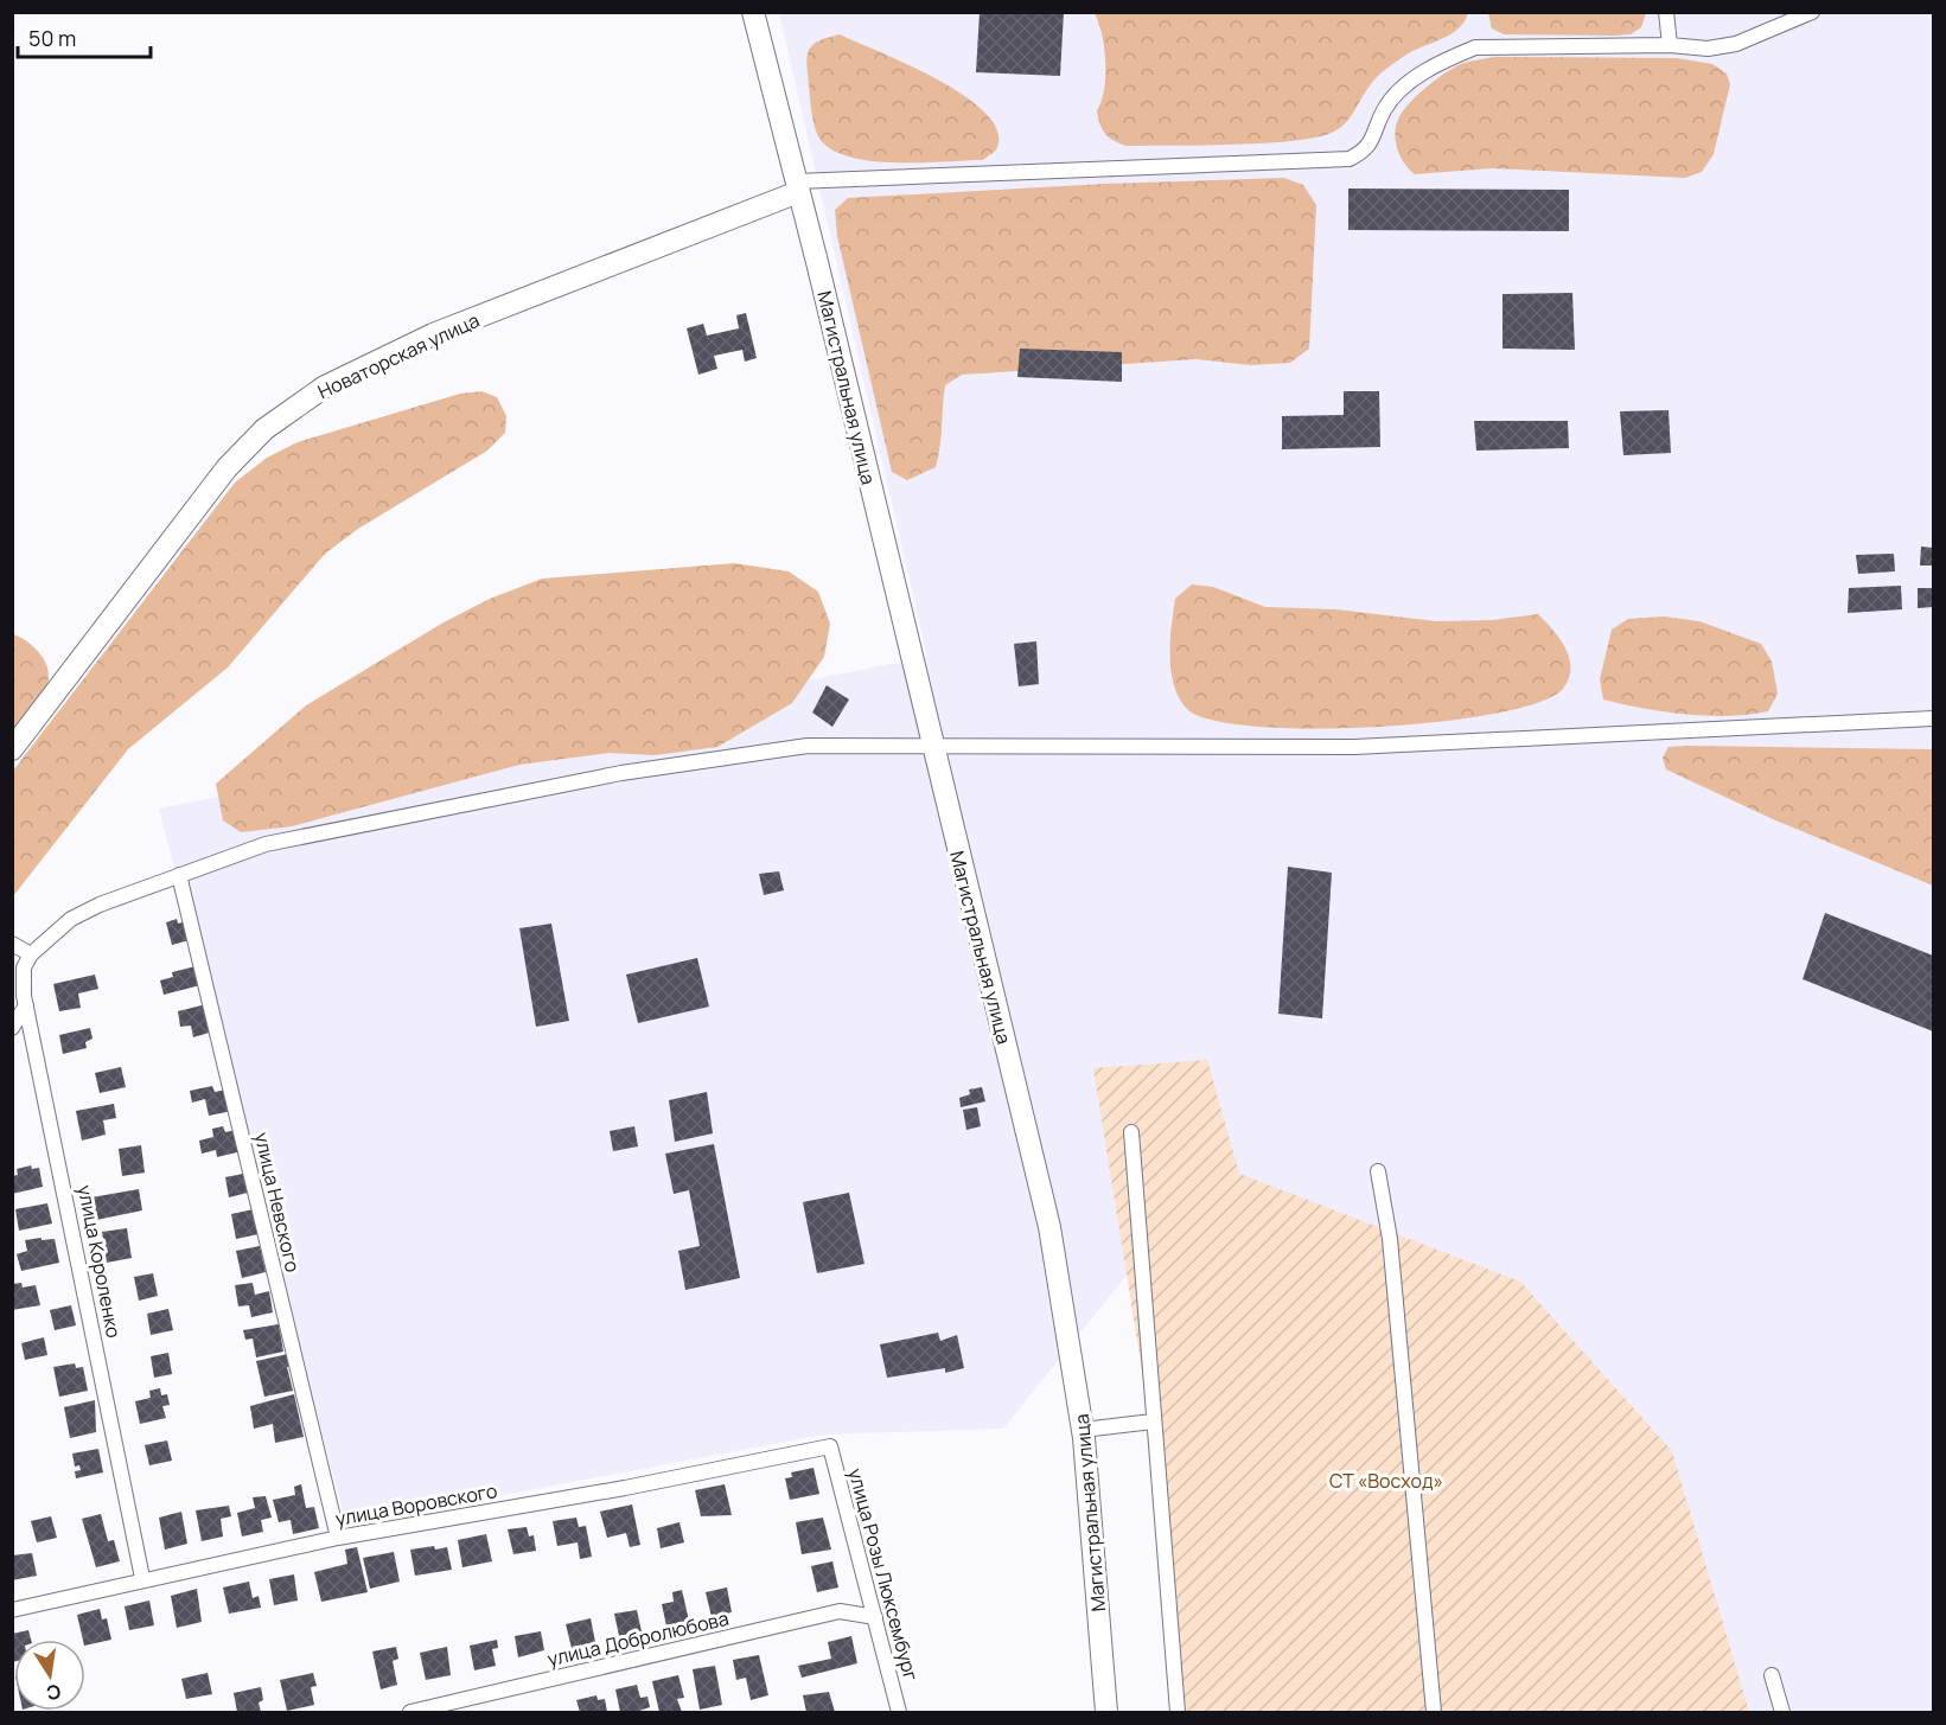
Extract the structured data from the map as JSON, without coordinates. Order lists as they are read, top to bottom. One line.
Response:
{"streets":{"main road":["Новаторская улица","Магистральная улица"],"street":["улица Невского","улица Короленко","улица Воровского","улица Розы Люксембург","улица Добролюбова"]},"crossings":[["Новаторская улица","Магистральная улица"],["улица Невского","улица Воровского"],["улица Короленко","улица Воровского"],["улица Воровского","улица Розы Люксембург"],["улица Розы Люксембург","улица Добролюбова"]],"parks":["СТ «Восход»"],"scale_bar":"50 m","north":"bottom"}
